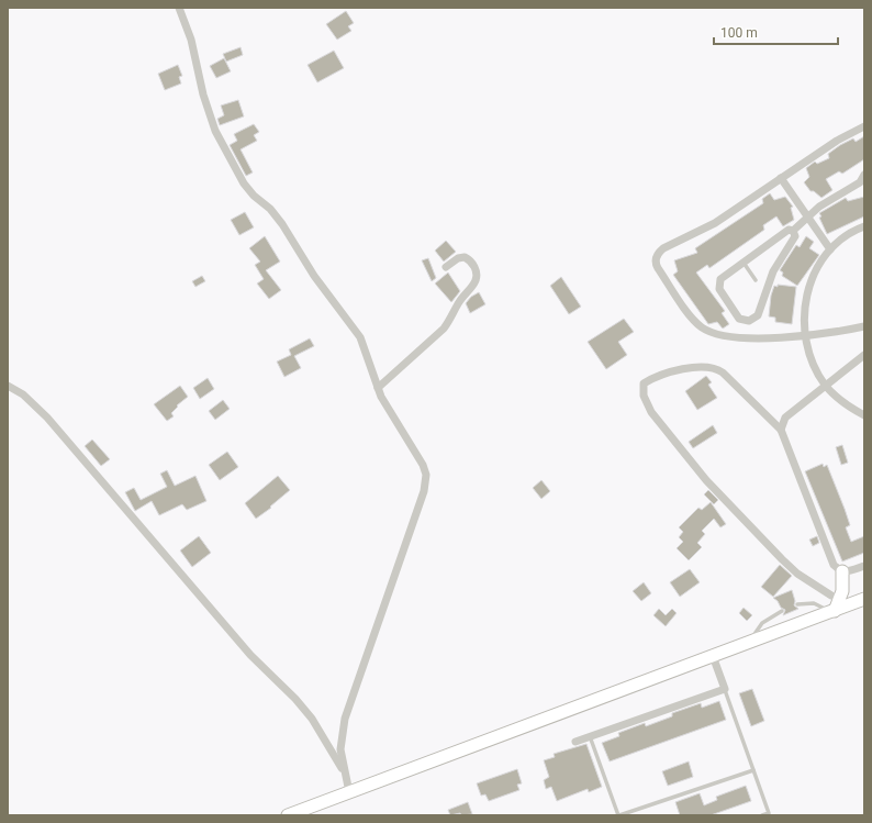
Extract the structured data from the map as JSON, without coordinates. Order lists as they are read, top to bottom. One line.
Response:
{"scale_bar":"100 m"}
